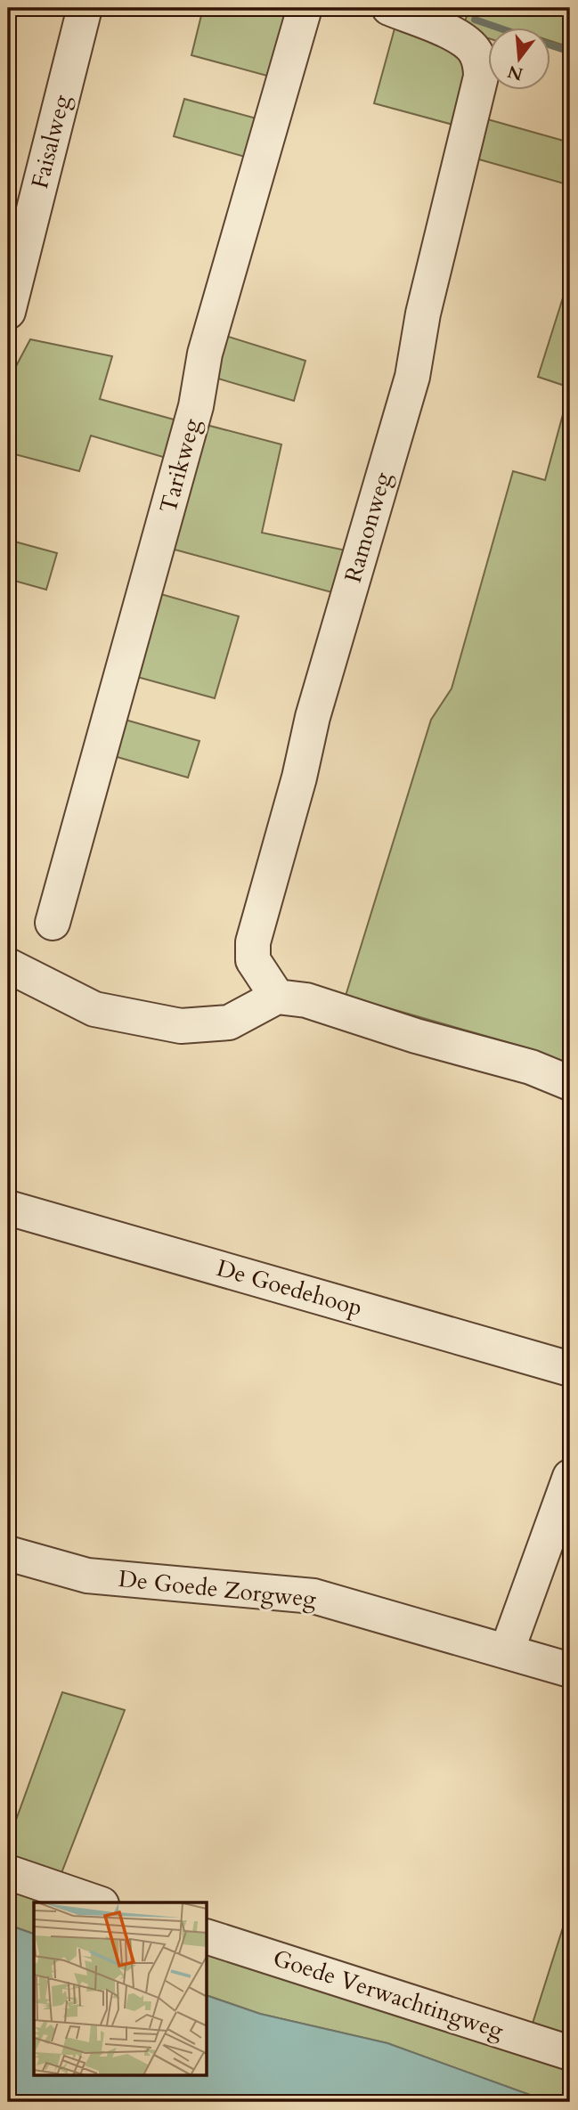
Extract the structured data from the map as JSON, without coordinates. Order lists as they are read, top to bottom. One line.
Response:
{"streets":{"street":["Faisalweg","Tarikweg","Ramonweg","De Goedehoop","De Goede Zorgweg","Goede Verwachtingweg"]},"north":"bottom"}
